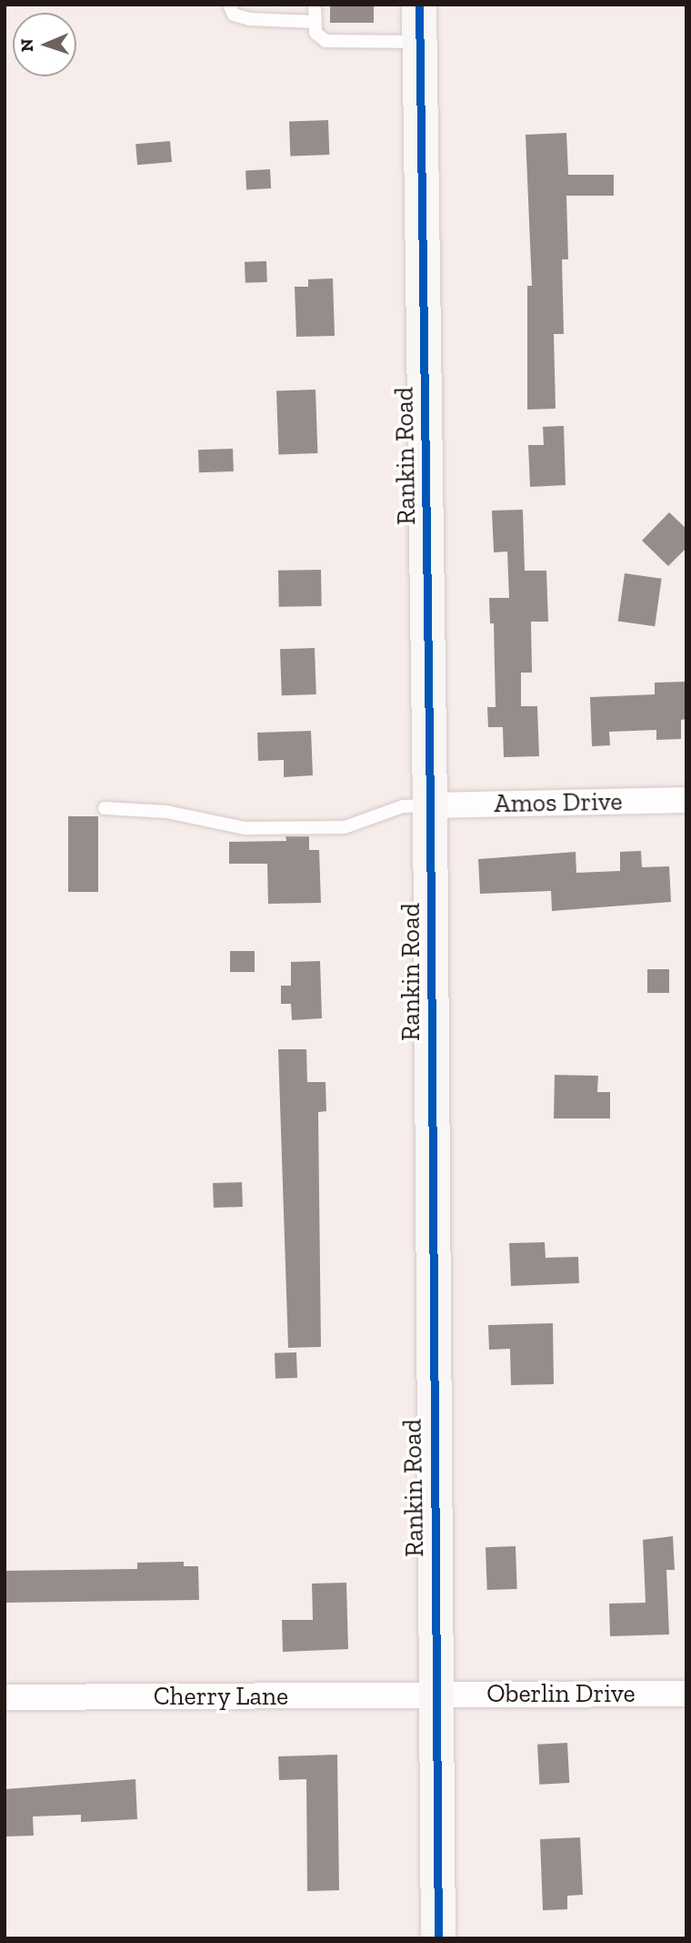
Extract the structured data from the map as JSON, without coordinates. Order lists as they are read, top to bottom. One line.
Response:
{"streets":{"street":["Rankin Road","Amos Drive","Oberlin Drive","Cherry Lane"]},"crossings":[["Rankin Road","Amos Drive"],["Rankin Road","Oberlin Drive"],["Rankin Road","Cherry Lane"],["Oberlin Drive","Cherry Lane"]],"north":"left"}
